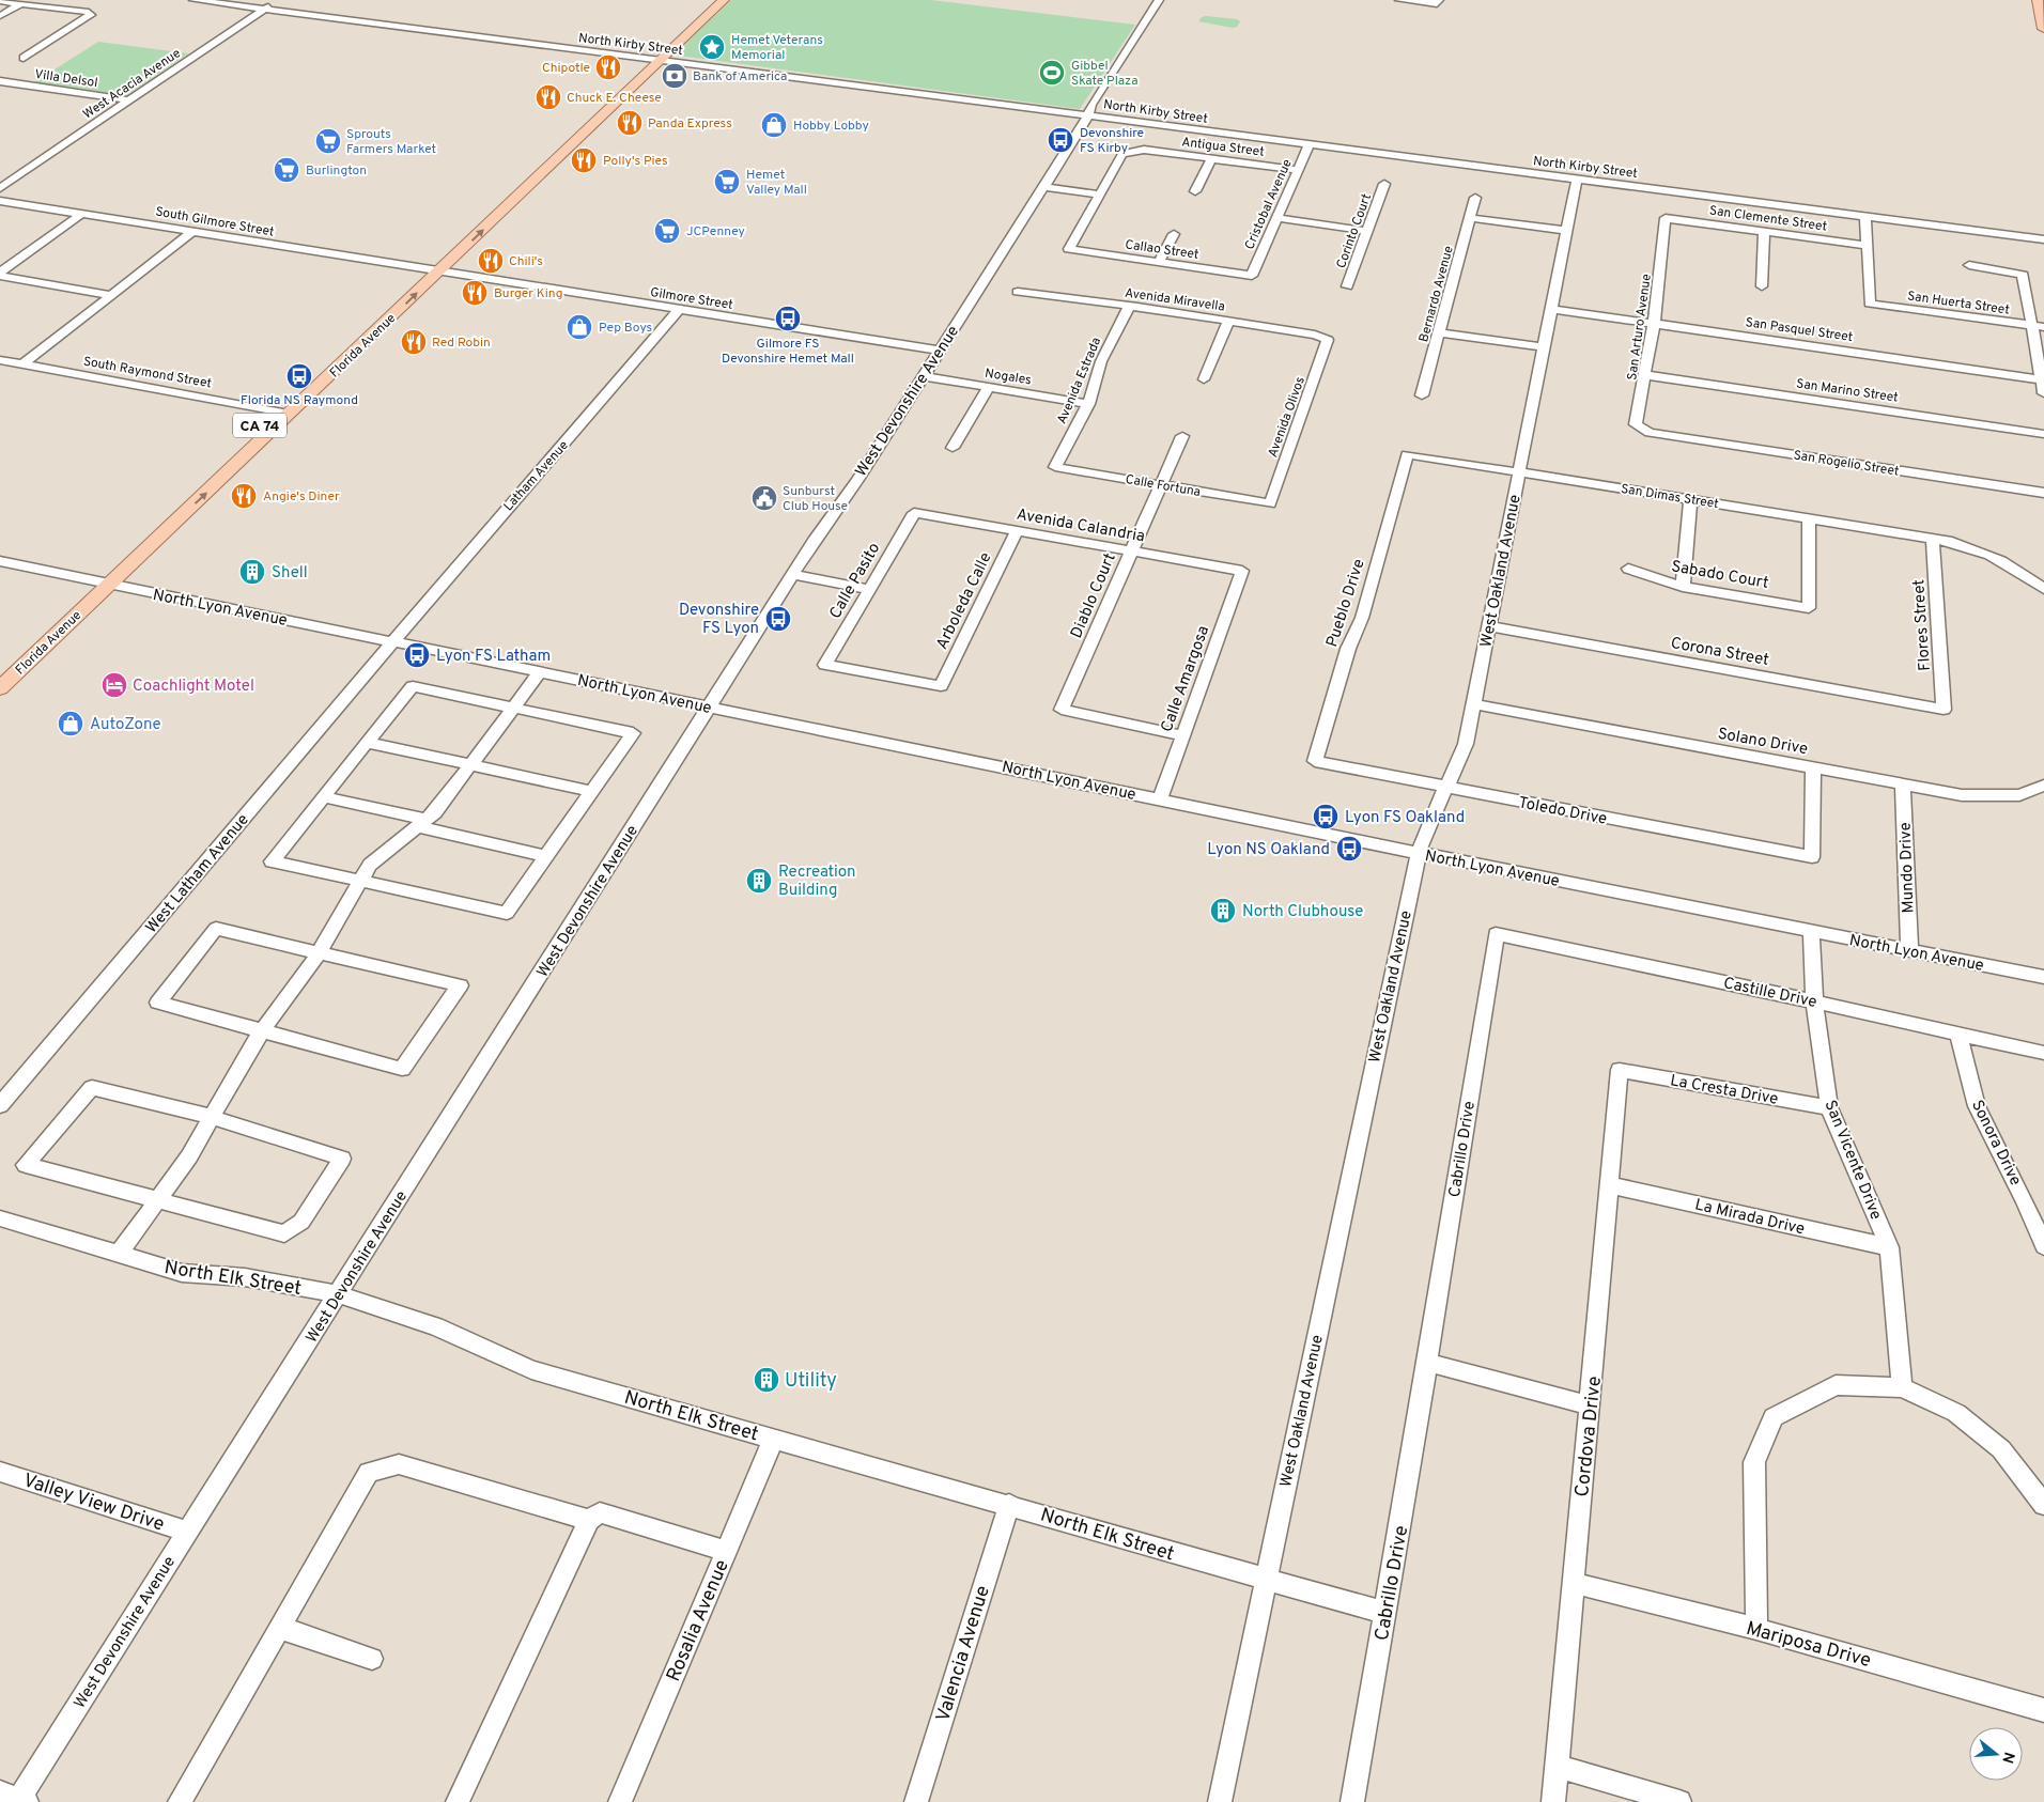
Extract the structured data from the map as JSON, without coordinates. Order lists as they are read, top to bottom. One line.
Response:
{"streets":{"main road":["Florida Avenue","CA 74"],"street":["North Kirby Street","Villa Delsol","West Acacia Avenue","Antigua Street","Cristobal Avenue","San Clemente Street","South Gilmore Street","Corinto Court","Callao Street","Bernardo Avenue","Gilmore Street","Avenida Miravella","San Huerta Street","San Arturo Avenue","San Pasquel Street","South Raymond Street","Nogales","Avenida Estrada","San Marino Street","West Devonshire Avenue","Avenida Olivos","San Rogelio Street","Latham Avenue","Calle Fortuna","San Dimas Street","Avenida Calandria","West Oakland Avenue","Sabado Court","Calle Pasito","Diablo Court","Arboleda Calle","Pueblo Drive","North Lyon Avenue","Flores Street","Corona Street","Calle Amargosa","Solano Drive","Toledo Drive","Mundo Drive","West Latham Avenue","Castille Drive","La Cresta Drive","Sonora Drive","Cabrillo Drive","San Vicente Drive","La Mirada Drive","North Elk Street","Cordova Drive","Valley View Drive","Rosalia Avenue","Mariposa Drive","Valencia Avenue"]},"crossings":[["North Kirby Street","West Acacia Avenue"],["North Kirby Street","Cristobal Avenue"],["North Kirby Street","Florida Avenue"],["North Kirby Street","West Devonshire Avenue"],["North Kirby Street","West Oakland Avenue"],["Villa Delsol","West Acacia Avenue"],["Antigua Street","Cristobal Avenue"],["Antigua Street","Callao Street"],["Cristobal Avenue","Callao Street"],["San Clemente Street","San Huerta Street"],["San Clemente Street","San Arturo Avenue"],["South Gilmore Street","Gilmore Street"],["South Gilmore Street","Florida Avenue"],["Gilmore Street","Florida Avenue"],["Gilmore Street","West Devonshire Avenue"],["Gilmore Street","Latham Avenue"],["Avenida Miravella","Avenida Estrada"],["Avenida Miravella","Avenida Olivos"],["San Arturo Avenue","San Pasquel Street"],["San Arturo Avenue","San Marino Street"],["San Arturo Avenue","San Rogelio Street"],["San Pasquel Street","West Oakland Avenue"],["Florida Avenue","South Raymond Street"],["Florida Avenue","North Lyon Avenue"],["Nogales","Avenida Estrada"],["Nogales","West Devonshire Avenue"],["Avenida Estrada","Calle Fortuna"],["West Devonshire Avenue","North Lyon Avenue"],["West Devonshire Avenue","North Elk Street"],["West Devonshire Avenue","Valley View Drive"],["Avenida Olivos","Calle Fortuna"],["Latham Avenue","North Lyon Avenue"],["Latham Avenue","West Latham Avenue"],["Calle Fortuna","Diablo Court"],["San Dimas Street","West Oakland Avenue"],["San Dimas Street","Sabado Court"],["San Dimas Street","Pueblo Drive"],["San Dimas Street","Flores Street"],["Avenida Calandria","Calle Pasito"],["Avenida Calandria","Diablo Court"],["Avenida Calandria","Arboleda Calle"],["Avenida Calandria","Calle Amargosa"],["West Oakland Avenue","North Lyon Avenue"],["West Oakland Avenue","Corona Street"],["West Oakland Avenue","Solano Drive"],["West Oakland Avenue","Toledo Drive"],["West Oakland Avenue","North Elk Street"],["Calle Pasito","Arboleda Calle"],["Diablo Court","Calle Amargosa"],["Pueblo Drive","Toledo Drive"],["North Lyon Avenue","Calle Amargosa"],["North Lyon Avenue","Mundo Drive"],["North Lyon Avenue","West Latham Avenue"],["North Lyon Avenue","San Vicente Drive"],["Flores Street","Corona Street"],["Solano Drive","Toledo Drive"],["Solano Drive","Mundo Drive"],["Castille Drive","Sonora Drive"],["Castille Drive","Cabrillo Drive"],["Castille Drive","San Vicente Drive"],["La Cresta Drive","San Vicente Drive"],["La Cresta Drive","Cordova Drive"],["Cabrillo Drive","North Elk Street"],["San Vicente Drive","La Mirada Drive"],["La Mirada Drive","Cordova Drive"],["North Elk Street","Rosalia Avenue"],["North Elk Street","Valencia Avenue"],["Cordova Drive","Mariposa Drive"]],"places":{"place":["Hemet Veterans Memorial"],"restaurant":["Chipotle","Chuck E. Cheese","Panda Express","Polly's Pies","Chili's","Burger King","Red Robin","Angie's Diner"],"sports":["Gibbel Skate Plaza"],"bank":["Bank of America"],"shop":["Hobby Lobby","Pep Boys","AutoZone"],"bus stop":["Devonshire FS Kirby","Gilmore FS Devonshire Hemet Mall","Florida NS Raymond","Devonshire FS Lyon","Lyon FS Latham","Lyon FS Oakland","Lyon NS Oakland"],"supermarket":["Sprouts Farmers Market","Burlington","Hemet Valley Mall","JCPenney"],"public building":["Sunburst Club House"],"building":["Shell","Recreation Building","North Clubhouse","Utility"],"hotel":["Coachlight Motel"]},"north":"right"}
